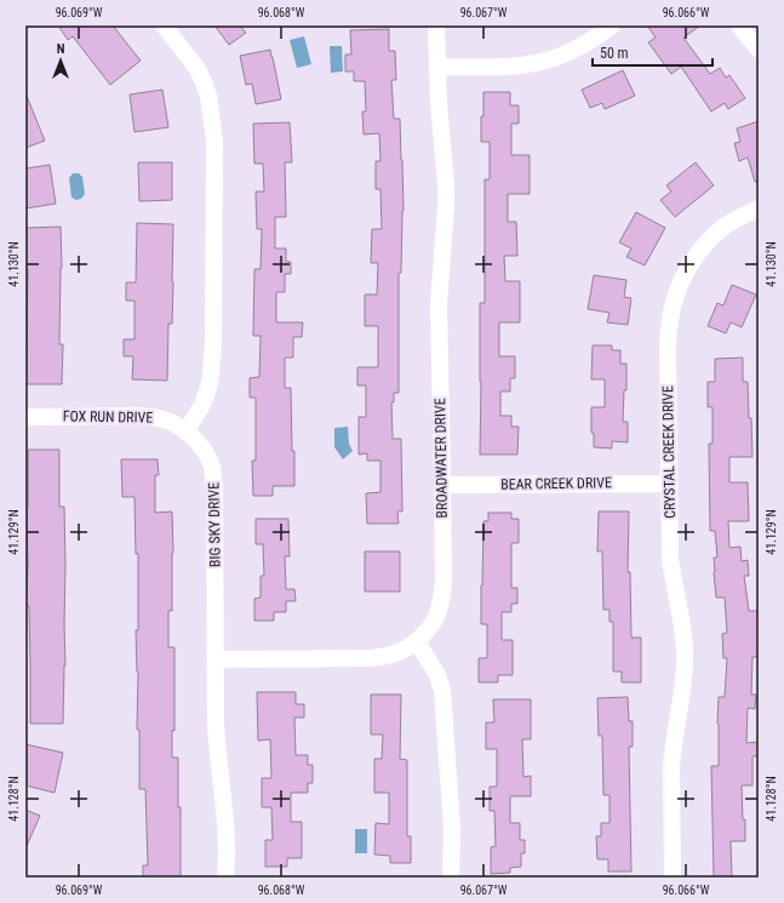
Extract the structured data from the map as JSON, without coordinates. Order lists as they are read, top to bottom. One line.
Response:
{"streets":{"street":["FOX RUN DRIVE","CRYSTAL CREEK DRIVE","BROADWATER DRIVE","BEAR CREEK DRIVE","BIG SKY DRIVE"]},"crossings":[["FOX RUN DRIVE","BIG SKY DRIVE"],["CRYSTAL CREEK DRIVE","BEAR CREEK DRIVE"],["BROADWATER DRIVE","BEAR CREEK DRIVE"]],"scale_bar":"50 m","north":"top","coordinates":["96.069°W","96.068°W","96.067°W","96.066°W","41.130°N","41.129°N","41.128°N"]}
